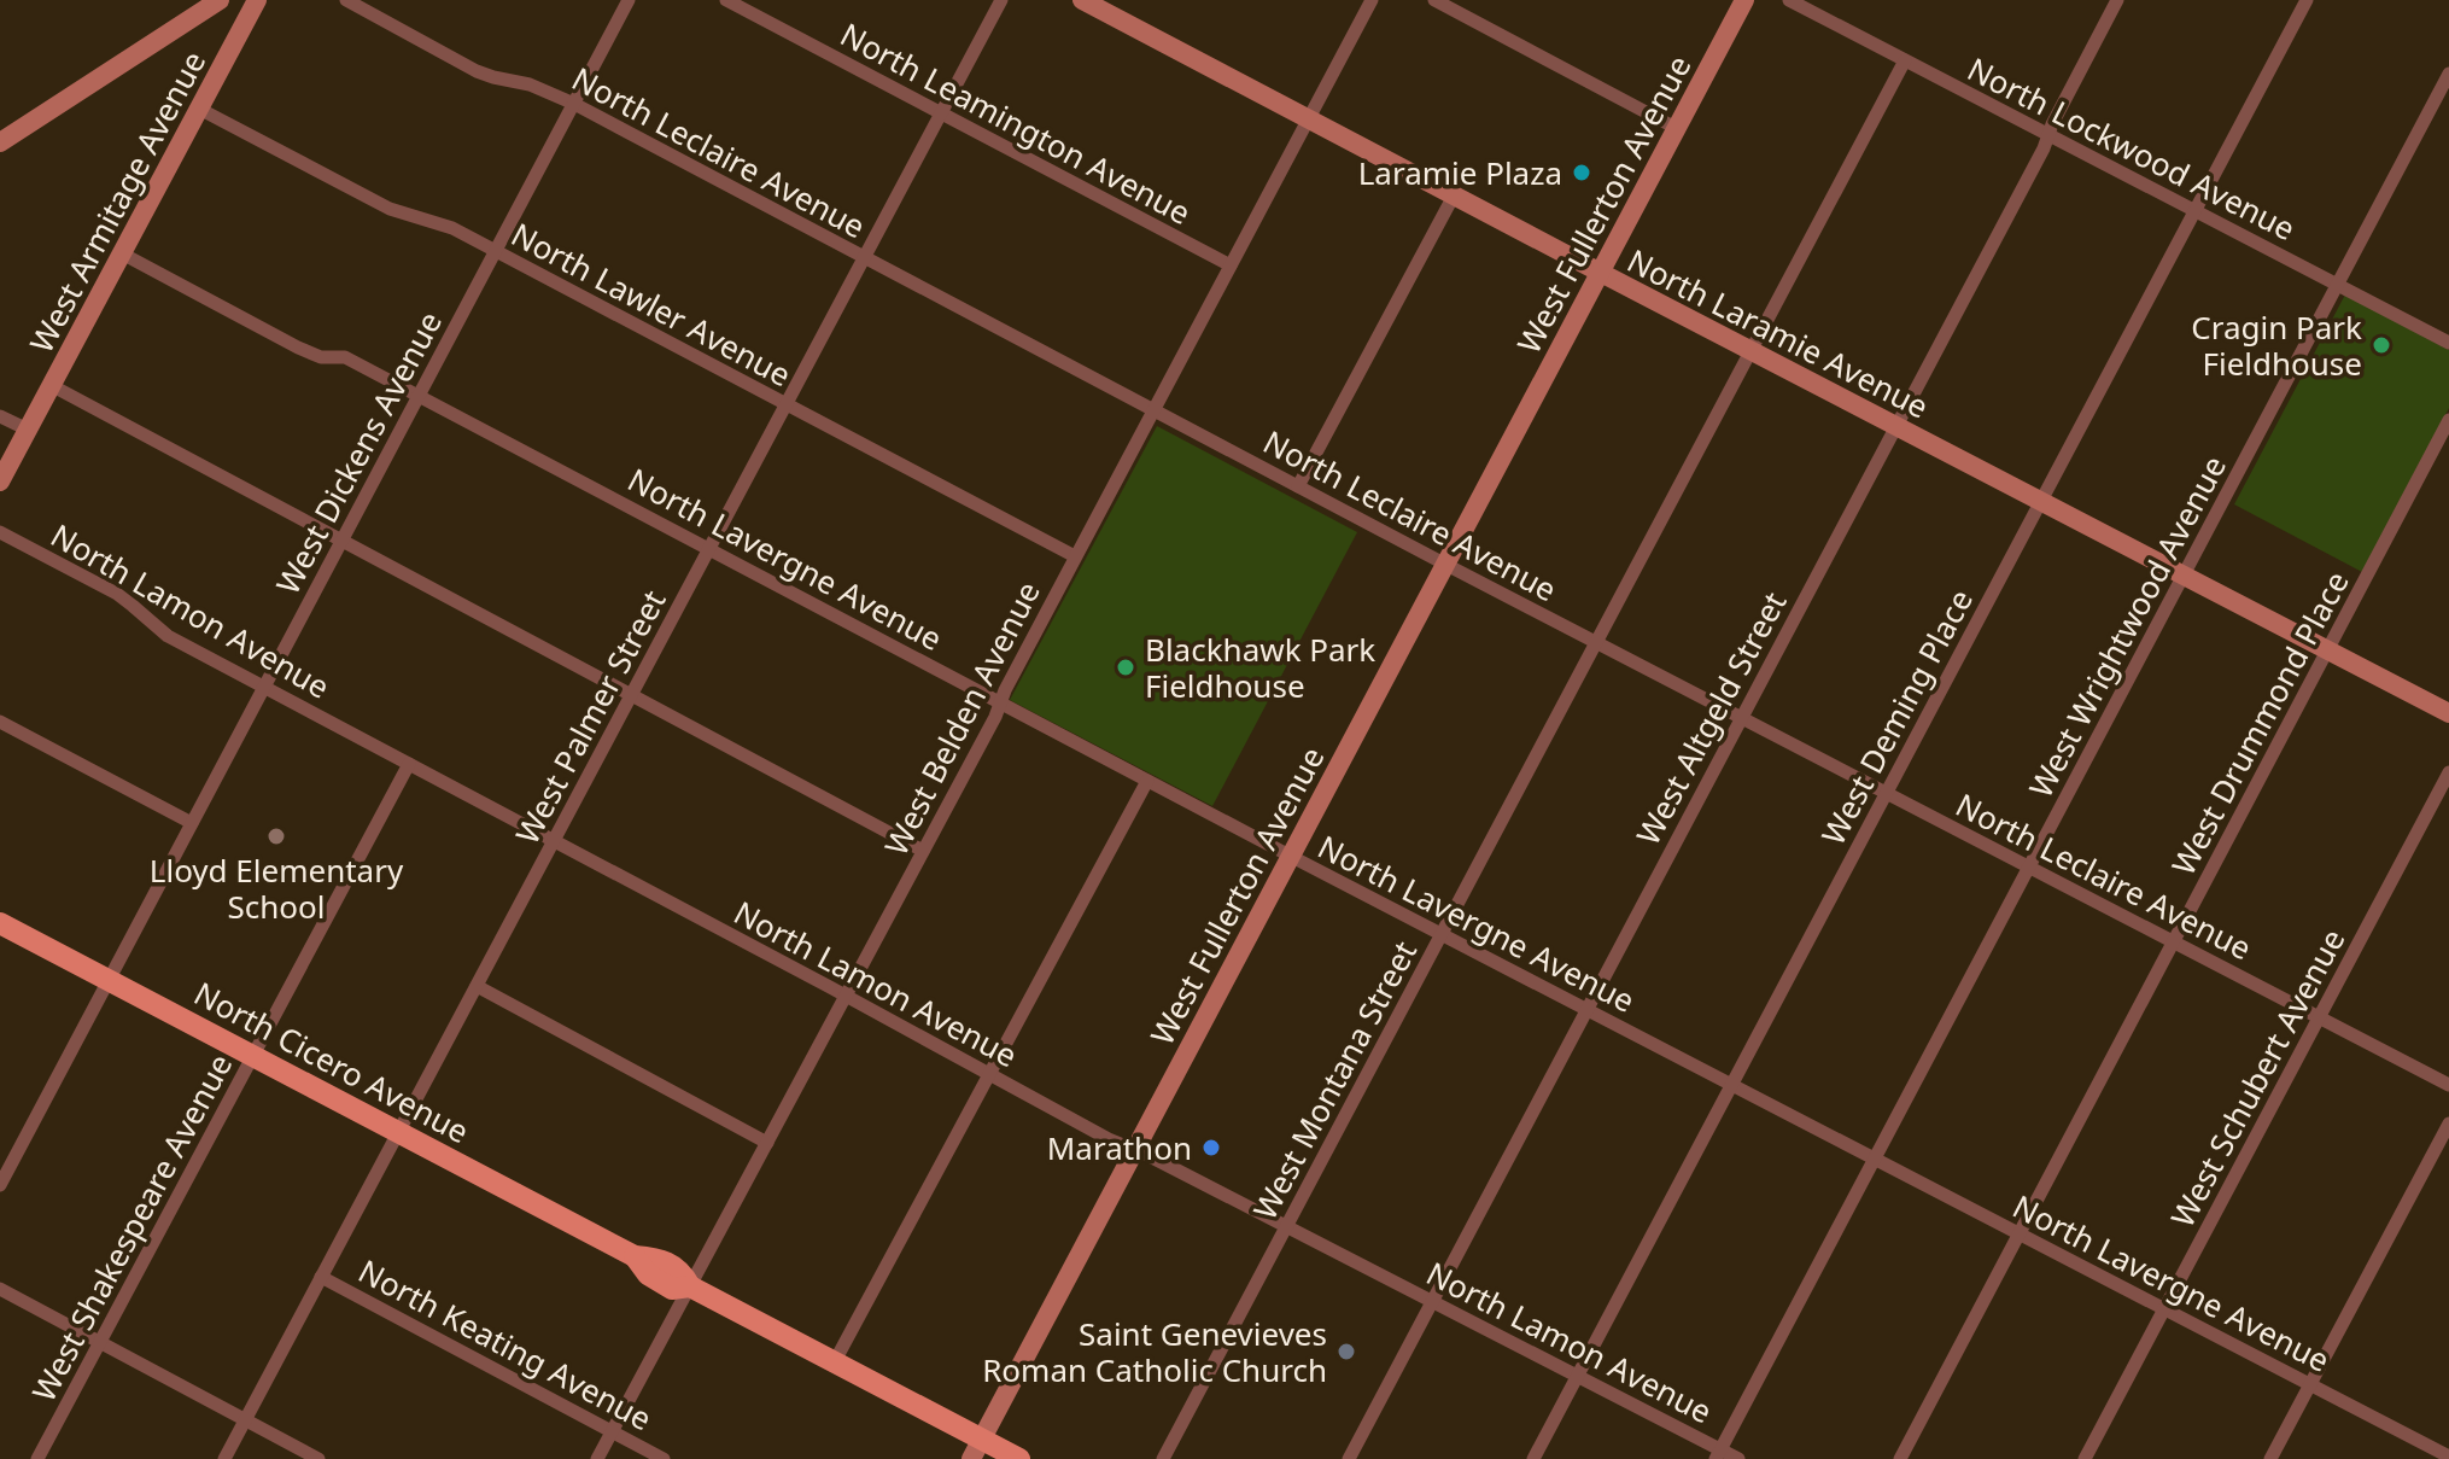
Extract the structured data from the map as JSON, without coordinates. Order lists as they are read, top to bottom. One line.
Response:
{"streets":{"main road":["West Armitage Avenue","West Fullerton Avenue","North Laramie Avenue","North Cicero Avenue"],"street":["North Leamington Avenue","North Lockwood Avenue","North Leclaire Avenue","North Lawler Avenue","West Dickens Avenue","North Lavergne Avenue","North Lamon Avenue","West Wrightwood Avenue","West Palmer Street","West Deming Place","West Belden Avenue","West Altgeld Street","West Drummond Place","West Schubert Avenue","West Montana Street","West Shakespeare Avenue","North Keating Avenue"]},"crossings":[["North Leamington Avenue","West Palmer Street"],["North Leamington Avenue","West Belden Avenue"],["North Lockwood Avenue","West Wrightwood Avenue"],["North Lockwood Avenue","West Deming Place"],["North Lockwood Avenue","West Altgeld Street"],["North Lockwood Avenue","West Montana Street"],["North Leclaire Avenue","West Fullerton Avenue"],["North Leclaire Avenue","West Dickens Avenue"],["North Leclaire Avenue","West Wrightwood Avenue"],["North Leclaire Avenue","West Palmer Street"],["North Leclaire Avenue","West Deming Place"],["North Leclaire Avenue","West Belden Avenue"],["North Leclaire Avenue","West Altgeld Street"],["North Leclaire Avenue","West Drummond Place"],["North Leclaire Avenue","West Schubert Avenue"],["North Leclaire Avenue","West Montana Street"],["West Armitage Avenue","North Lawler Avenue"],["West Armitage Avenue","North Lavergne Avenue"],["West Fullerton Avenue","North Laramie Avenue"],["West Fullerton Avenue","North Lavergne Avenue"],["West Fullerton Avenue","North Lamon Avenue"],["West Fullerton Avenue","North Cicero Avenue"],["North Lawler Avenue","West Dickens Avenue"],["North Lawler Avenue","West Palmer Street"],["North Lawler Avenue","West Belden Avenue"],["North Laramie Avenue","West Wrightwood Avenue"],["North Laramie Avenue","West Deming Place"],["North Laramie Avenue","West Belden Avenue"],["North Laramie Avenue","West Altgeld Street"],["North Laramie Avenue","West Drummond Place"],["North Laramie Avenue","West Montana Street"],["West Dickens Avenue","North Lavergne Avenue"],["West Dickens Avenue","North Lamon Avenue"],["West Dickens Avenue","North Cicero Avenue"],["North Lavergne Avenue","West Wrightwood Avenue"],["North Lavergne Avenue","West Palmer Street"],["North Lavergne Avenue","West Deming Place"],["North Lavergne Avenue","West Belden Avenue"],["North Lavergne Avenue","West Altgeld Street"],["North Lavergne Avenue","West Drummond Place"],["North Lavergne Avenue","West Schubert Avenue"],["North Lavergne Avenue","West Montana Street"],["North Lamon Avenue","West Wrightwood Avenue"],["North Lamon Avenue","West Palmer Street"],["North Lamon Avenue","West Deming Place"],["North Lamon Avenue","West Belden Avenue"],["North Lamon Avenue","West Altgeld Street"],["North Lamon Avenue","West Montana Street"],["North Lamon Avenue","West Shakespeare Avenue"],["West Palmer Street","North Cicero Avenue"],["West Palmer Street","North Keating Avenue"],["West Belden Avenue","North Cicero Avenue"],["West Belden Avenue","North Keating Avenue"],["North Cicero Avenue","West Shakespeare Avenue"]],"places":["Laramie Plaza","Cragin Park Fieldhouse","Blackhawk Park Fieldhouse","Lloyd Elementary School","Marathon","Saint Genevieves Roman Catholic Church"]}
